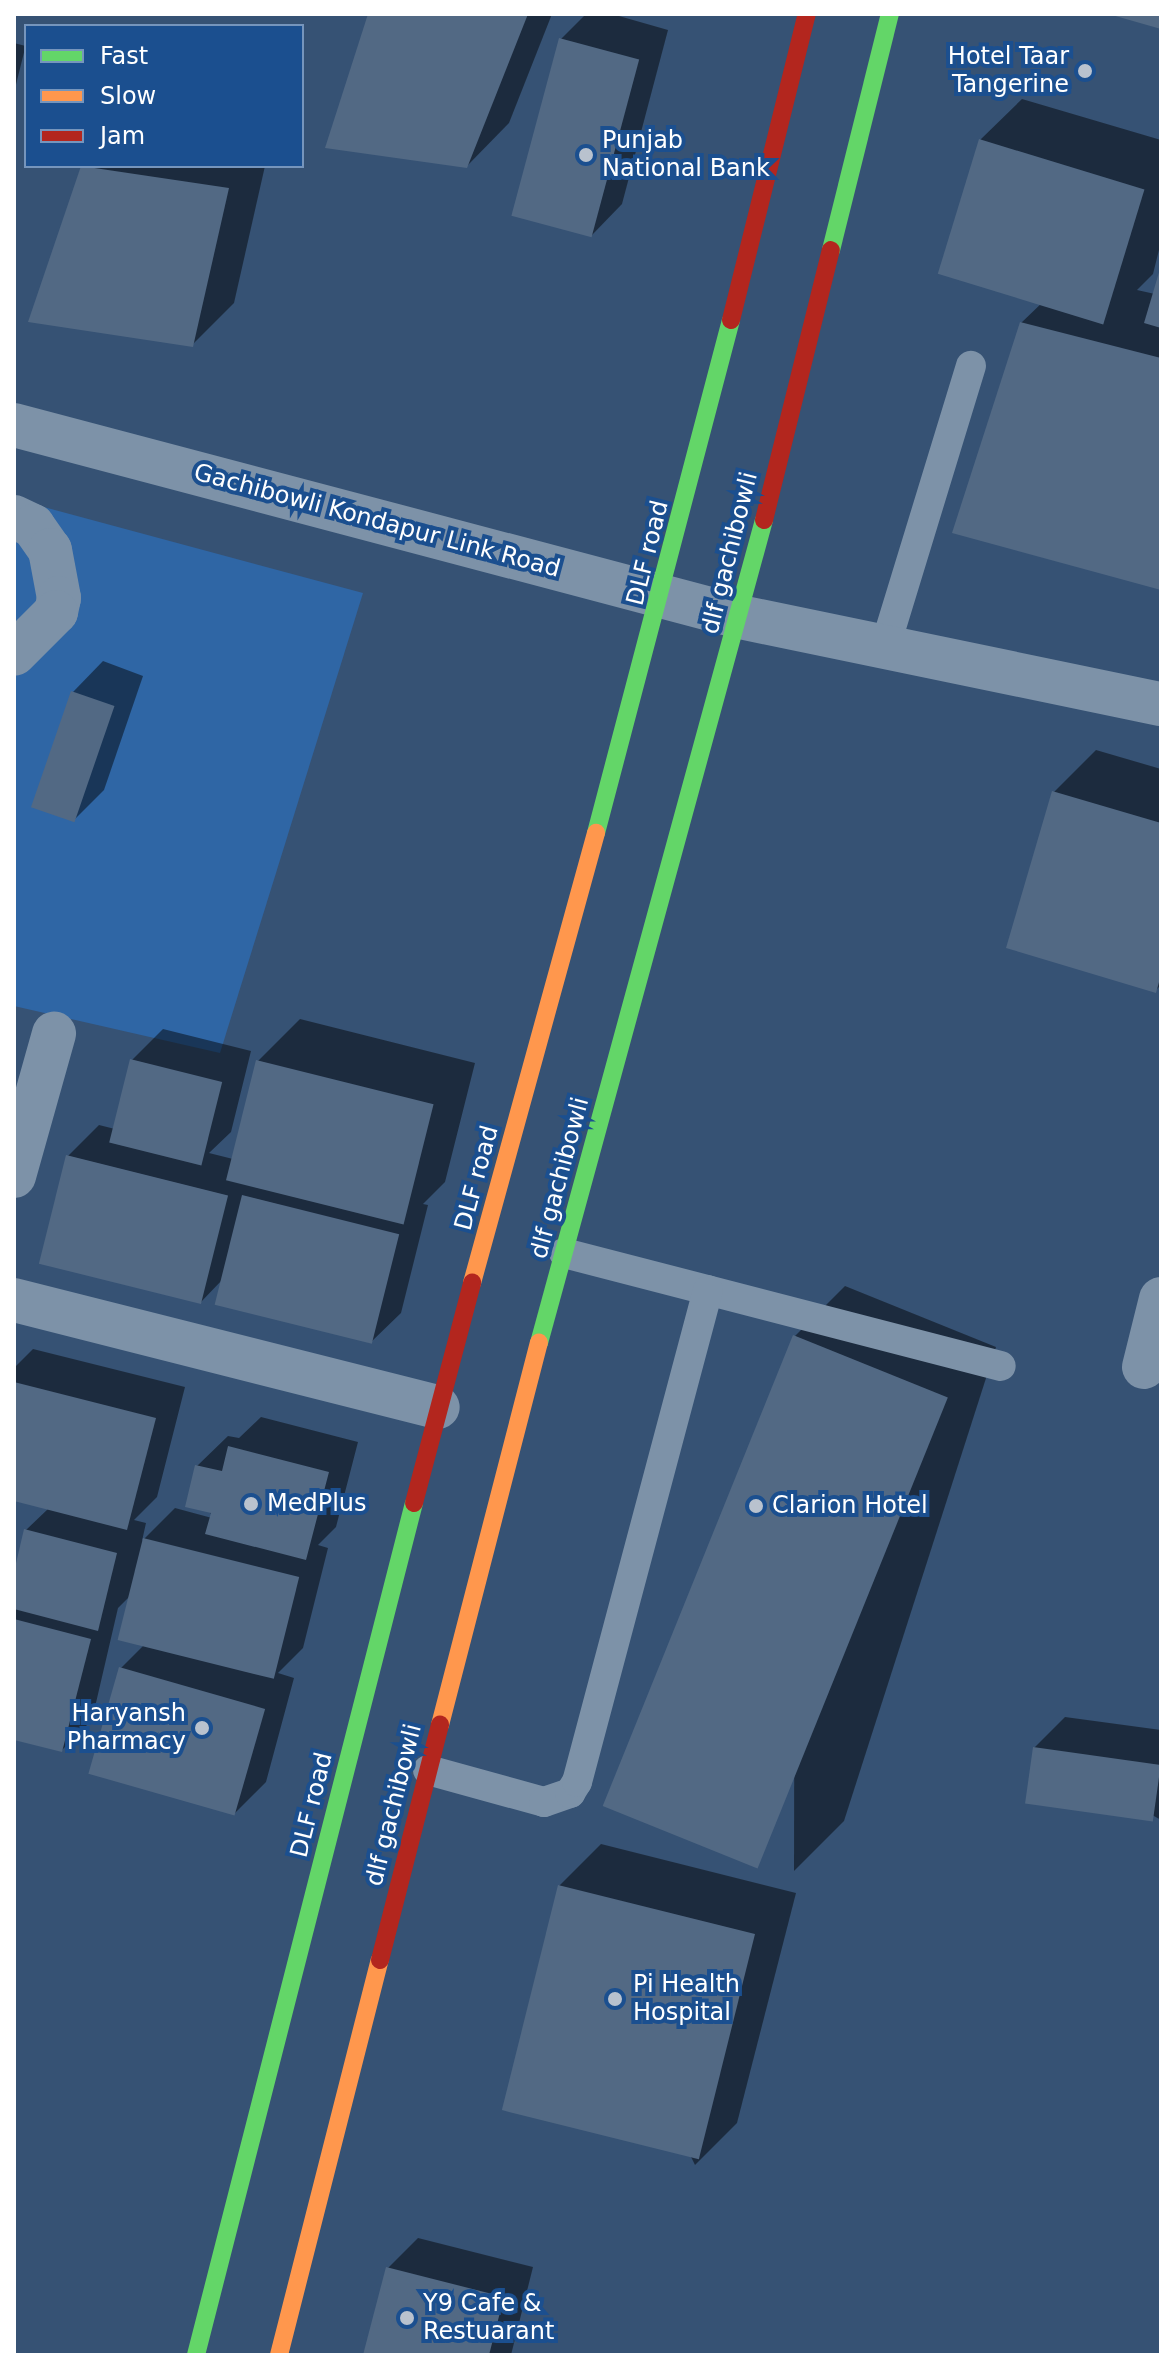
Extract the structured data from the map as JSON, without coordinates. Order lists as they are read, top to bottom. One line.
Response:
{"streets":{"main road":["DLF road","dlf gachibowli"],"street":["Gachibowli Kondapur Link Road"]},"crossings":[["Gachibowli Kondapur Link Road","DLF road"],["Gachibowli Kondapur Link Road","dlf gachibowli"]],"places":["Hotel Taar Tangerine","Punjab National Bank","MedPlus","Clarion Hotel","Haryansh Pharmacy","Pi Health Hospital","Y9 Cafe & Restuarant"],"legend":["Fast","Slow","Jam"]}
